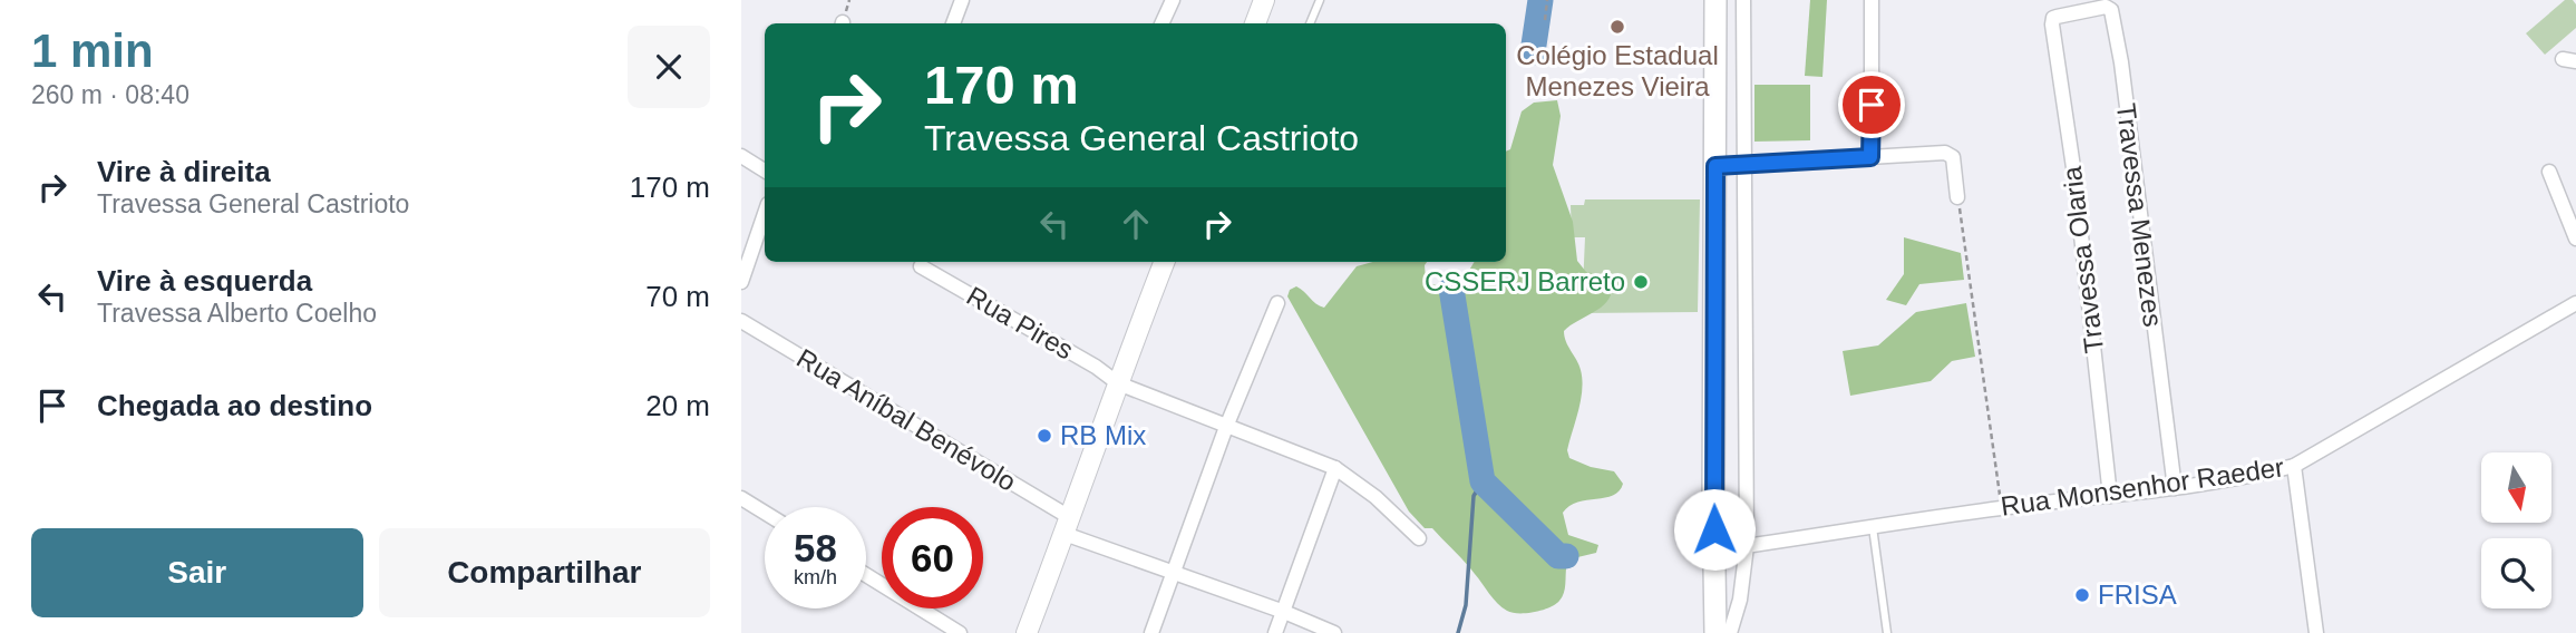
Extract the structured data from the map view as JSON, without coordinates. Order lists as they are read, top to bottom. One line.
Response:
{"streets":{"street":["Travessa Menezes","Travessa Olaria","Rua Pires","Rua Aníbal Benévolo","Rua Monsenhor Raeder"]},"crossings":[["Travessa Menezes","Travessa Olaria"],["Travessa Menezes","Rua Monsenhor Raeder"],["Travessa Olaria","Rua Monsenhor Raeder"]],"places":["Colégio Estadual Menezes Vieira","CSSERJ Barreto","RB Mix","FRISA"],"north":"bottom","page":{"heading":["1 min","260 m · 08:40"],"turn":["170 m","Travessa General Castrioto"],"list":[{"name":"Vire à direita","note":"Travessa General Castrioto","value":"170 m"},{"name":"Vire à esquerda","note":"Travessa Alberto Coelho","value":"70 m"},{"name":"Chegada ao destino","value":"20 m"}],"speed":"58 km/h","limit":"60","buttons":["Sair","Compartilhar"]}}
